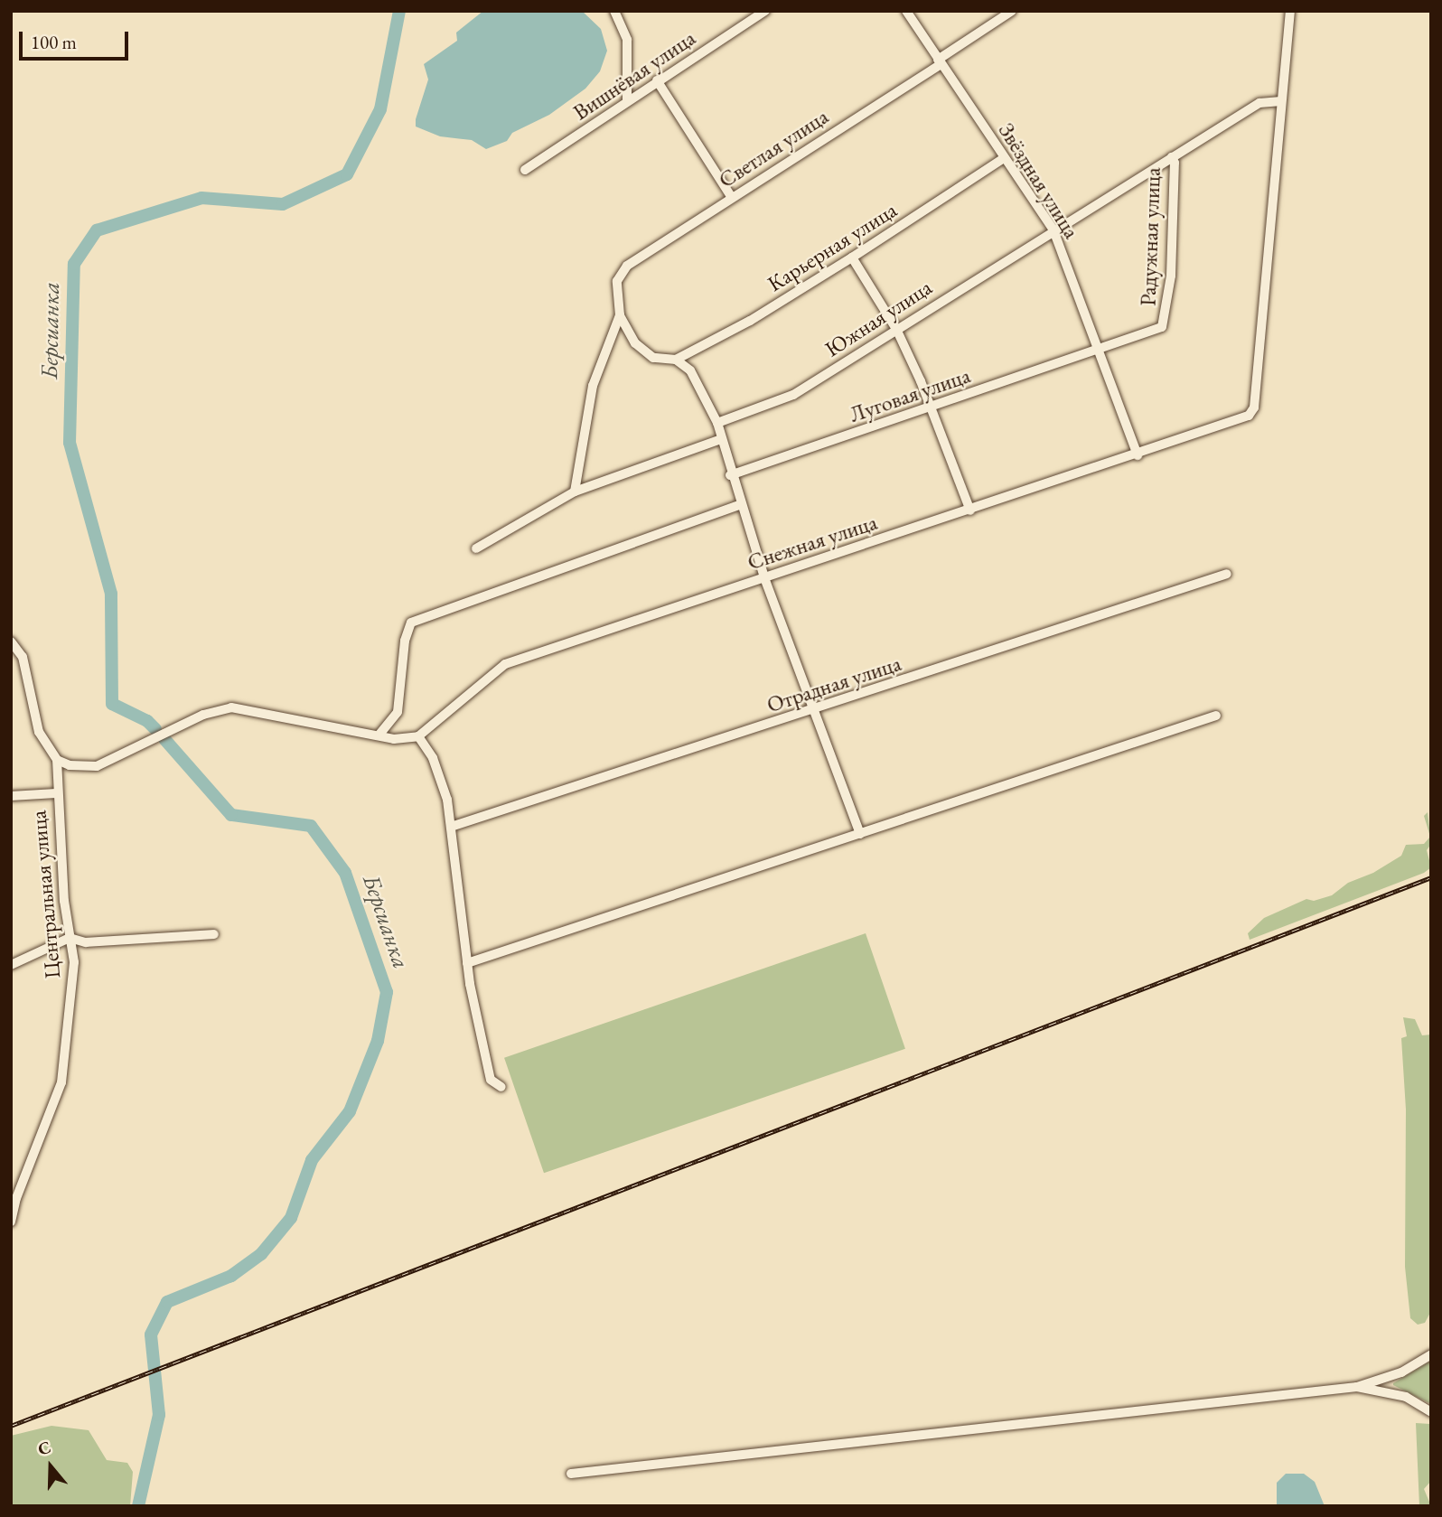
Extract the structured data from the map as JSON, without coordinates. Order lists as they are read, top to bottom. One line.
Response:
{"streets":{"street":["Вишнёвая улица","Светлая улица","Звёздная улица","Радужная улица","Карьерная улица","Южная улица","Луговая улица","Снежная улица","Отрадная улица","Центральная улица"]},"crossings":[["Светлая улица","Звёздная улица"],["Звёздная улица","Радужная улица"],["Звёздная улица","Карьерная улица"],["Звёздная улица","Южная улица"],["Звёздная улица","Луговая улица"],["Звёздная улица","Снежная улица"],["Радужная улица","Южная улица"],["Радужная улица","Луговая улица"],["Южная улица","Снежная улица"]],"water":["Берсианка"],"scale_bar":"100 m","north":"top"}
